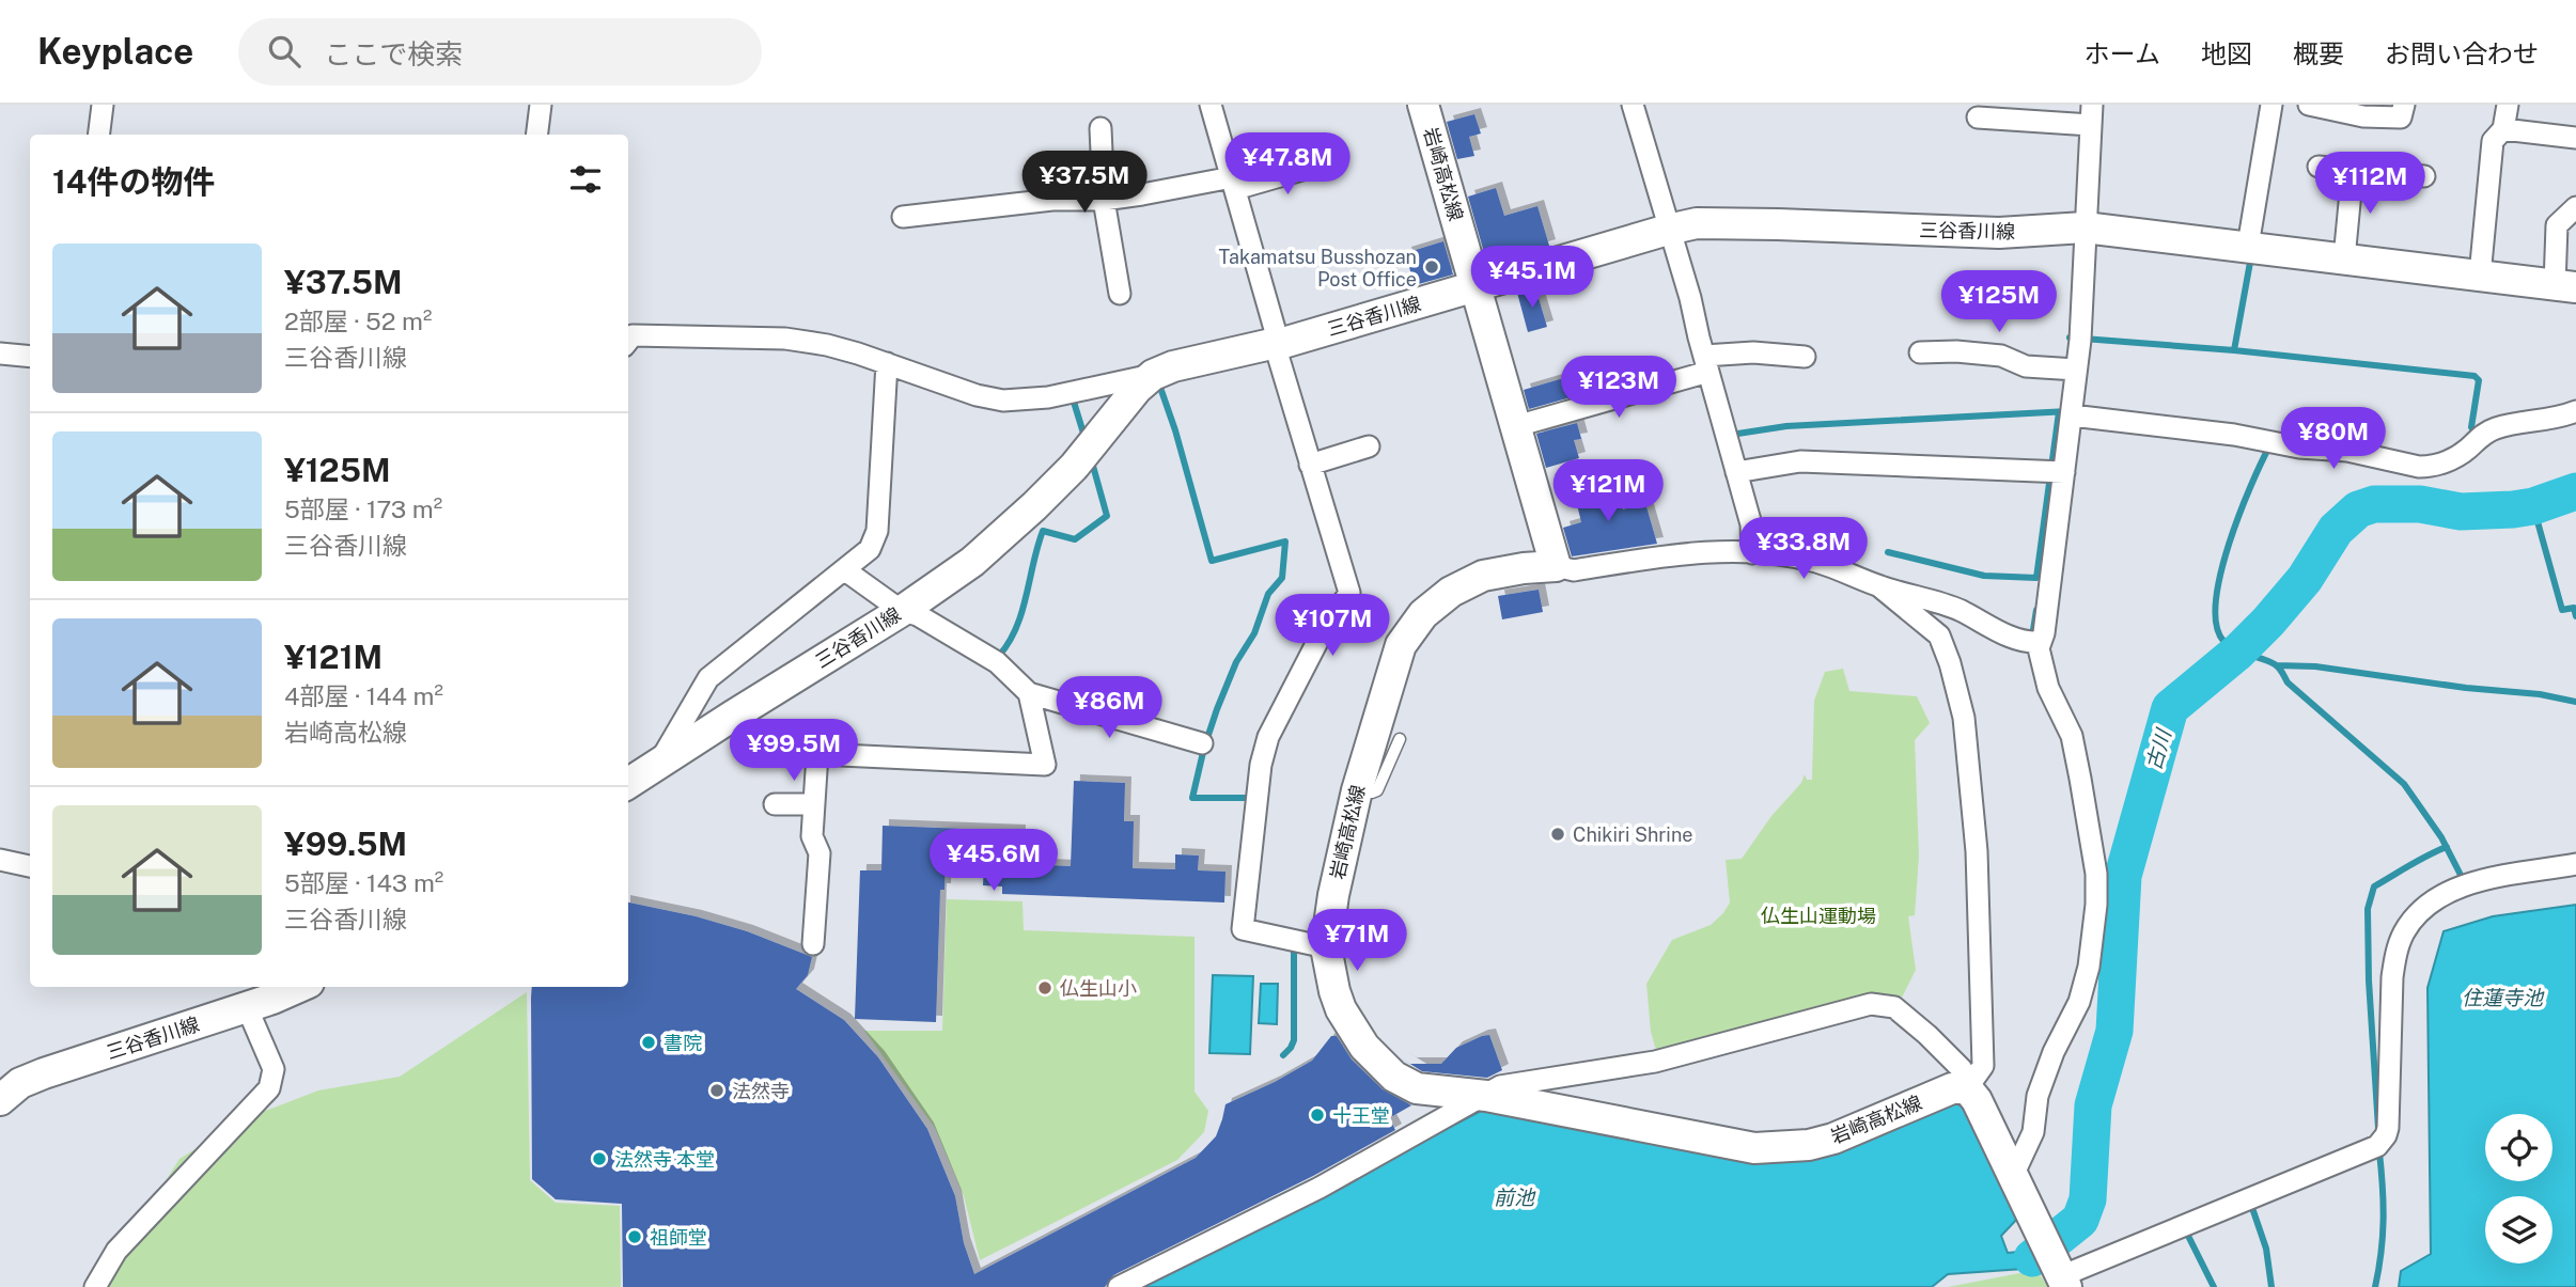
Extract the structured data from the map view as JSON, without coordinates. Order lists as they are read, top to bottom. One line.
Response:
{"streets":{"main road":["岩崎高松線","三谷香川線"]},"crossings":[["岩崎高松線","三谷香川線"]],"water":["古川","住蓮寺池","前池"],"parks":["仏生山運動場"],"places":["Takamatsu Busshozan Post Office","Chikiri Shrine","仏生山小","書院","法然寺","十王堂","法然寺 本堂","祖師堂"],"page":{"header":"Keyplace","search":"ここで検索","nav":["ホーム","地図","概要","お問い合わせ"],"price":["¥47.8M","¥37.5M","¥112M","¥45.1M","¥125M","¥123M","¥80M","¥121M","¥33.8M","¥107M","¥86M","¥99.5M","¥45.6M","¥71M"],"heading":"14件の物件","list":[{"name":"¥37.5M","note":"2部屋 · 52 m² · 三谷香川線"},{"name":"¥125M","note":"5部屋 · 173 m² · 三谷香川線"},{"name":"¥121M","note":"4部屋 · 144 m² · 岩崎高松線"},{"name":"¥99.5M","note":"5部屋 · 143 m² · 三谷香川線"}]}}
